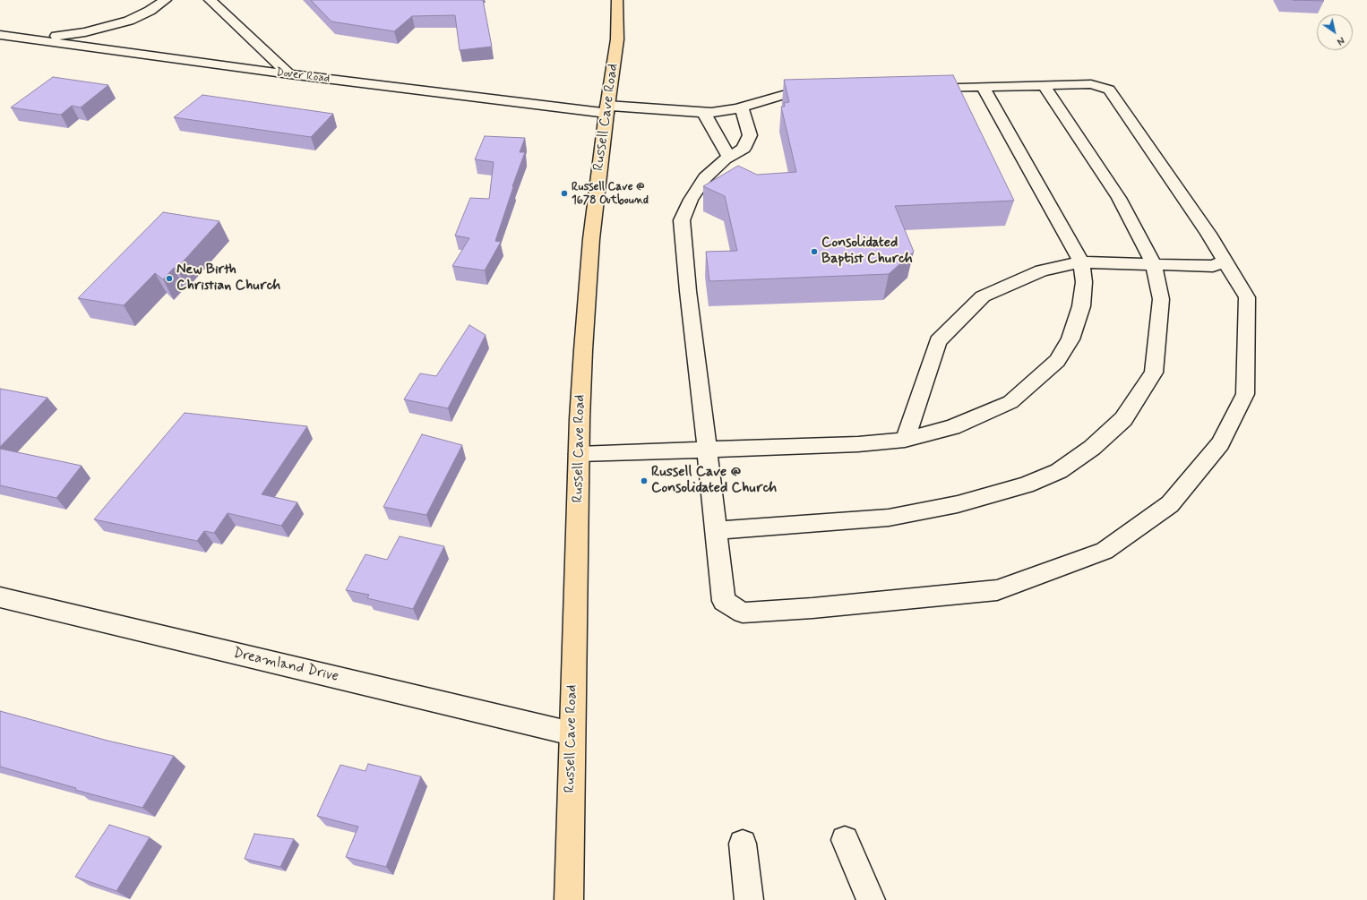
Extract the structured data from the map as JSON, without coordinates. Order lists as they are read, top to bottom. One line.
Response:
{"streets":{"main road":["Russell Cave Road"],"street":["Dover Road","Dreamland Drive"]},"crossings":[["Dover Road","Russell Cave Road"],["Russell Cave Road","Dreamland Drive"]],"places":["Russell Cave @ 1678 Outbound","Consolidated Baptist Church","New Birth Christian Church","Russell Cave @ Consolidated Church"],"north":"bottom right"}
